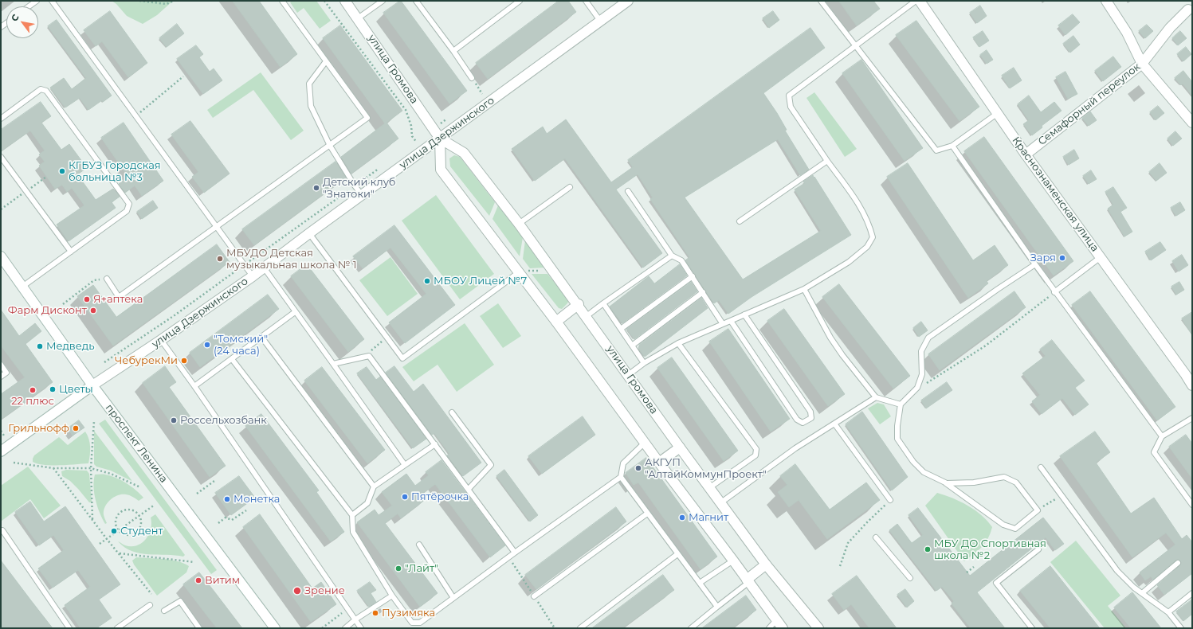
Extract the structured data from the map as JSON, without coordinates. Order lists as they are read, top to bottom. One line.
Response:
{"streets":{"street":["улица Громова","Семафорный переулок","улица Дзержинского","Краснознаменская улица","проспект Ленина"]},"crossings":[["улица Громова","улица Дзержинского"],["Семафорный переулок","Краснознаменская улица"],["улица Дзержинского","проспект Ленина"]],"places":["КГБУЗ Городская больница №3","Детский клуб \"Знатоки\"","Заря","МБУДО Детская музыкальная школа № 1","МБОУ Лицей №7","Я+аптека","Фарм Дисконт","\"Томский\" (24 часа)","Медведь","ЧебурекМи","Цветы","22 плюс","Россельхозбанк","Грильнофф","АКГУП \"АлтайКоммунПроект\"","Пятёрочка","Монетка","Магнит","Студент","МБУ ДО Спортивная школа №2","\"Лайт\"","Витим","Зрение","Пузимяка"],"north":"top left"}
